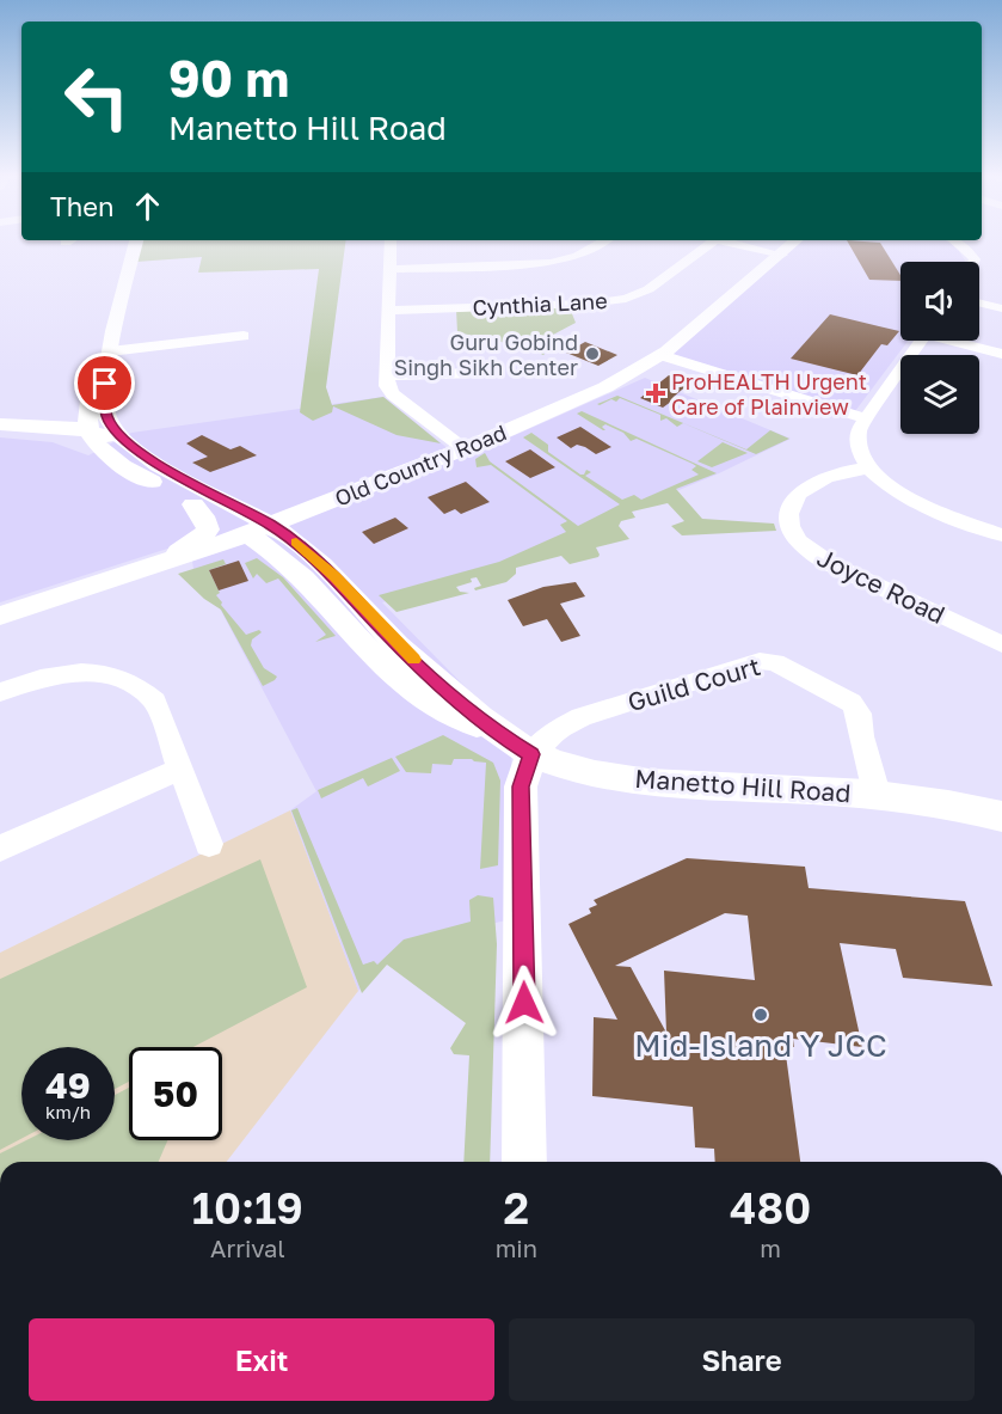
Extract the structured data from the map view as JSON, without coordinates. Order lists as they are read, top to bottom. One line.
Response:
{"streets":{"main road":["Old Country Road","Manetto Hill Road"],"street":["Cynthia Lane","Joyce Road","Guild Court"]},"crossings":[["Old Country Road","Manetto Hill Road"],["Guild Court","Manetto Hill Road"]],"places":{"other":["Guru Gobind Singh Sikh Center","Mid-Island Y JCC"],"health":["ProHEALTH Urgent Care of Plainview"]},"page":{"turn":["90 m","Manetto Hill Road"],"then":"Then","speed":"49 km/h","limit":"50","eta":["10:19","Arrival","2","min","480","m"],"buttons":["Exit","Share"]}}
